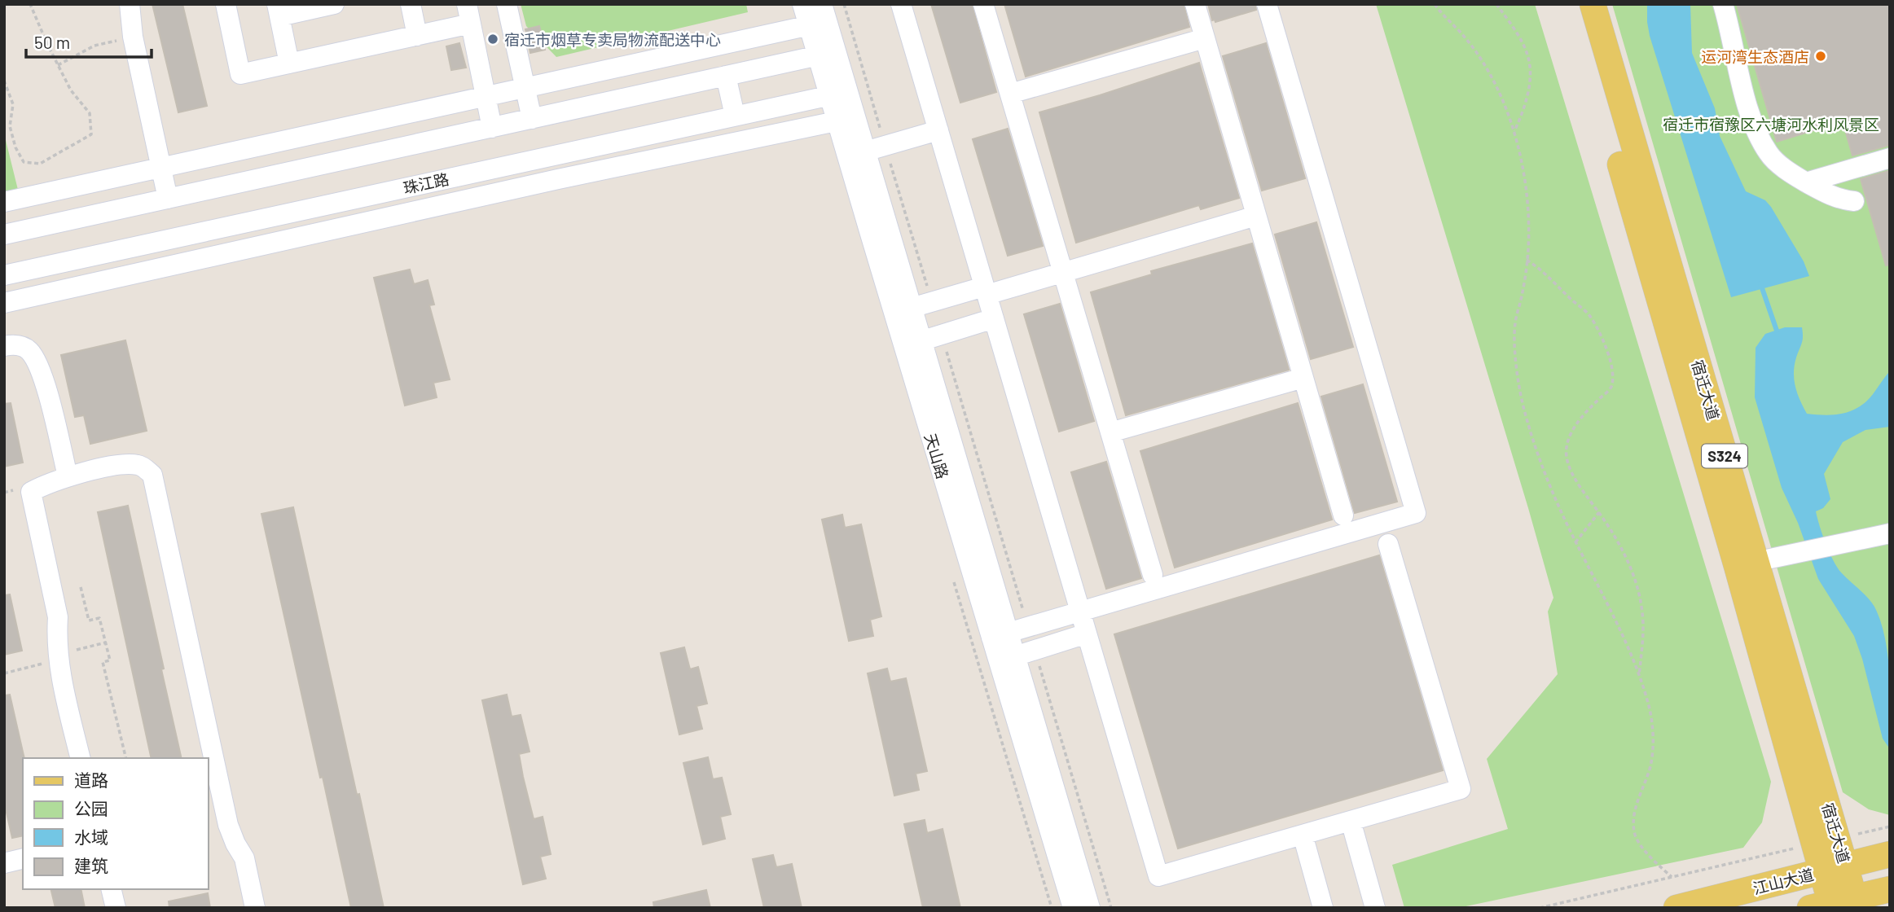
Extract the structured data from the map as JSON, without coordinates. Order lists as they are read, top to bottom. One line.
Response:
{"streets":{"main road":["宿迁大道","S324","江山大道"],"street":["珠江路","天山路"]},"crossings":[["珠江路","天山路"],["宿迁大道","江山大道"]],"parks":["宿迁市宿豫区六塘河水利风景区"],"places":["宿迁市烟草专卖局物流配送中心","运河湾生态酒店"],"legend":["道路","公园","水域","建筑"],"scale_bar":"50 m"}
